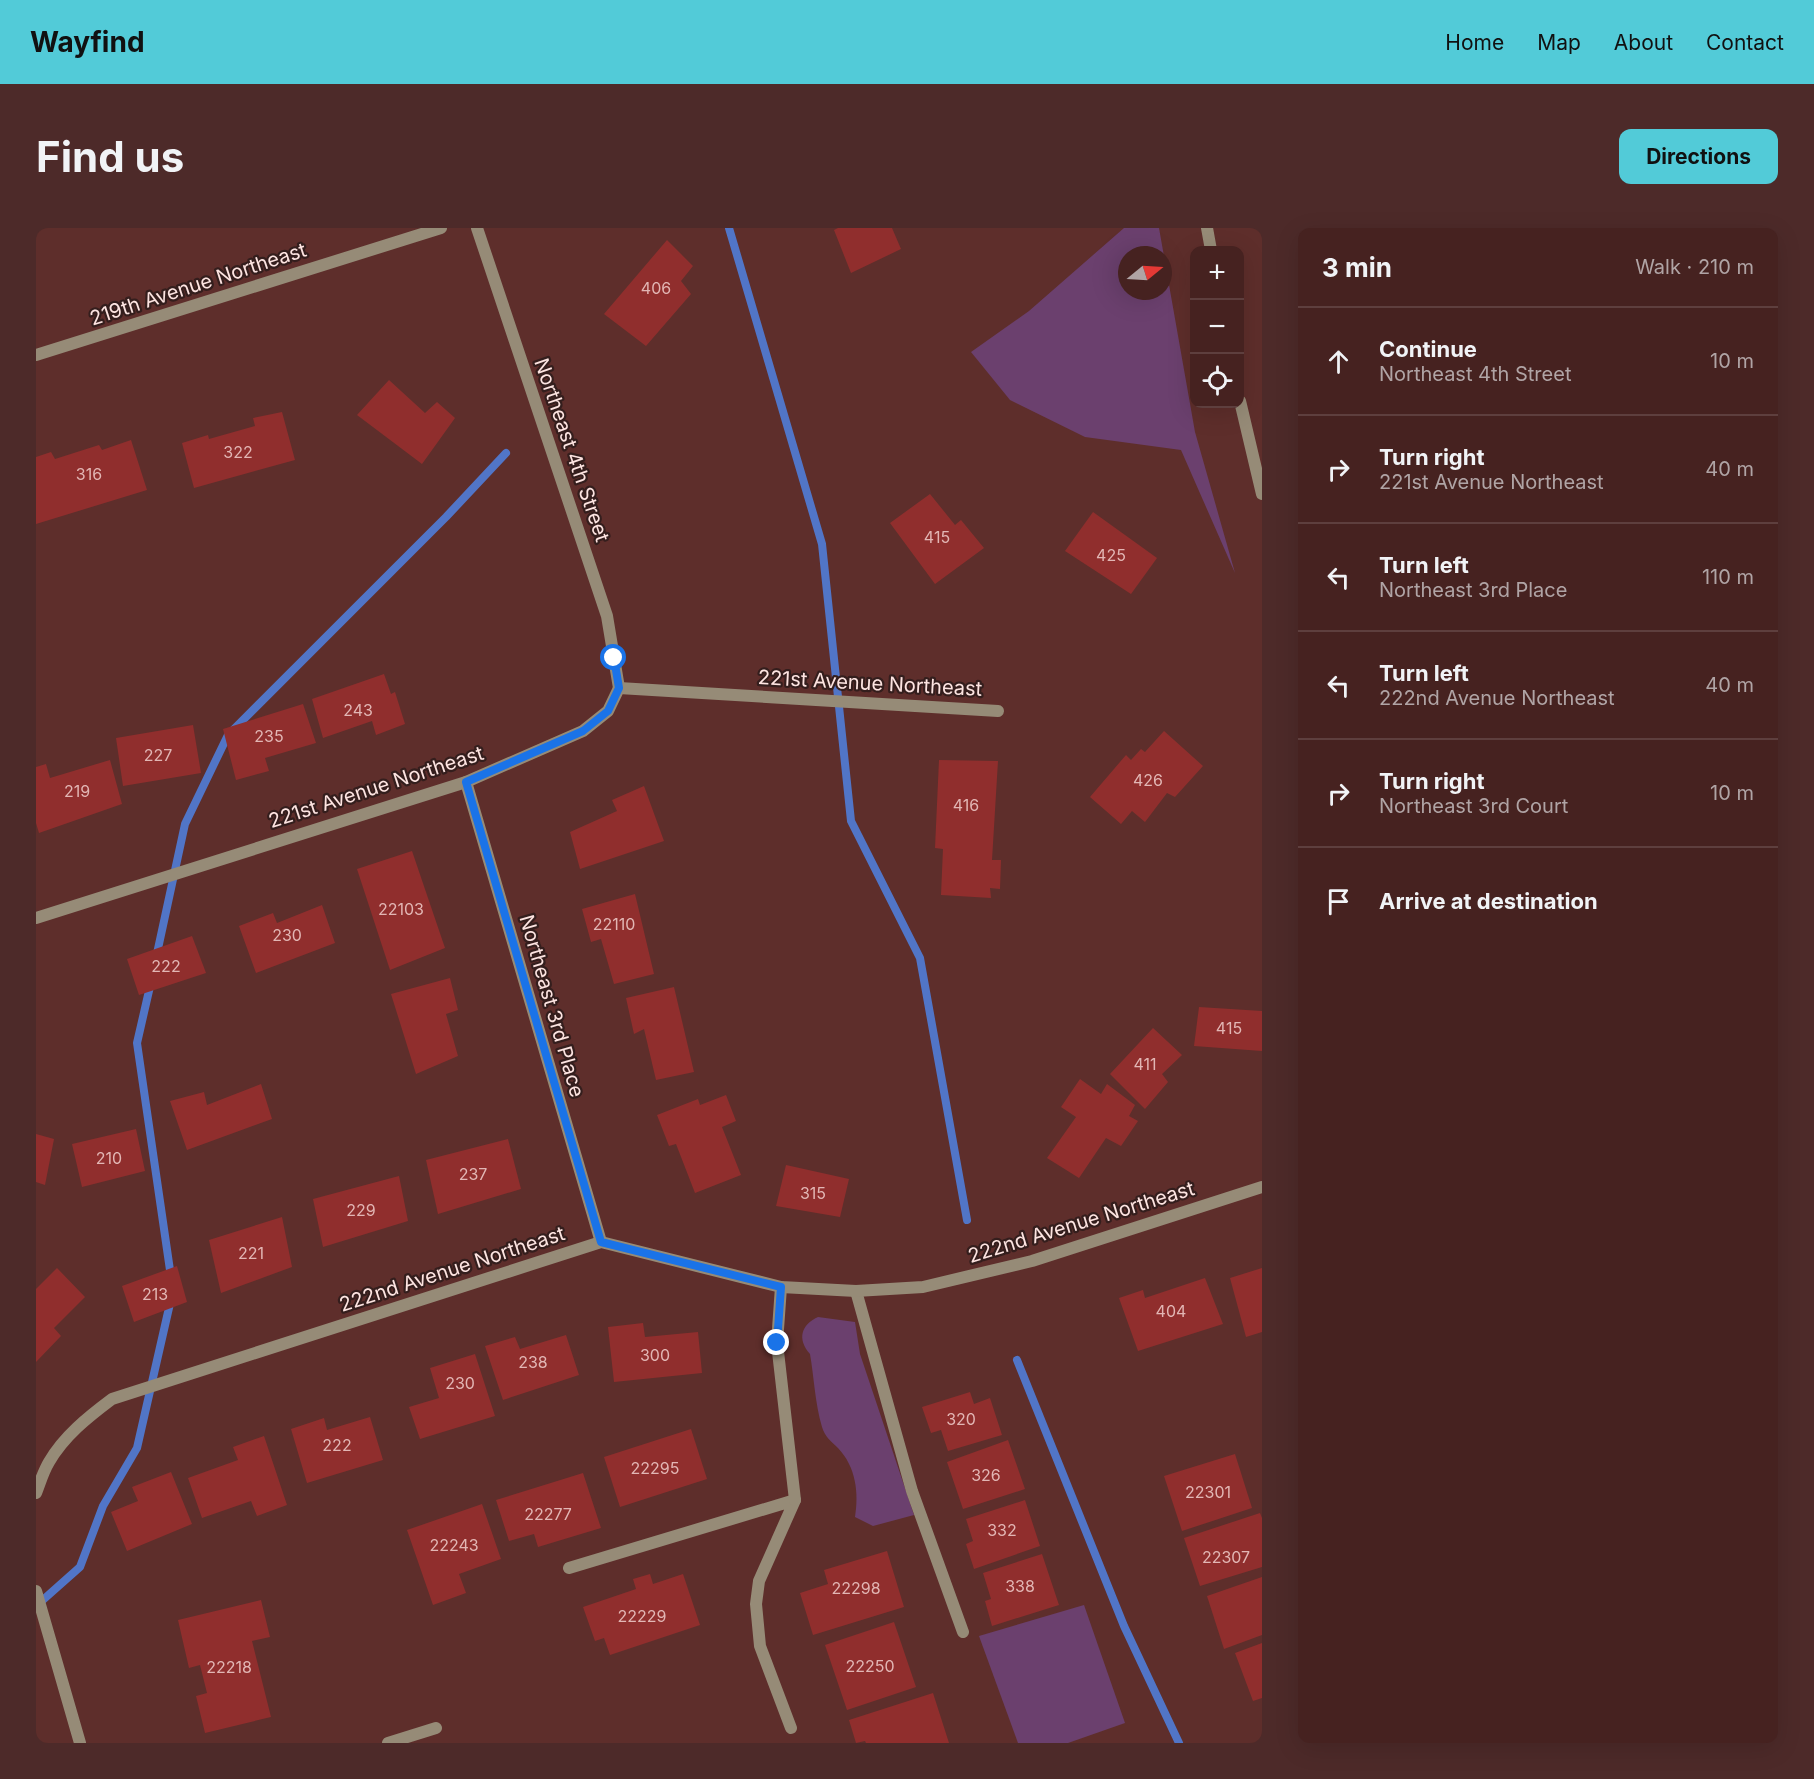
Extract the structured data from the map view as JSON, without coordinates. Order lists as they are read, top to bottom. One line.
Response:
{"streets":{"street":["219th Avenue Northeast","Northeast 4th Street","221st Avenue Northeast","Northeast 3rd Place","222nd Avenue Northeast"]},"crossings":[["Northeast 4th Street","221st Avenue Northeast"],["221st Avenue Northeast","Northeast 3rd Place"],["Northeast 3rd Place","222nd Avenue Northeast"]],"house_numbers":["406","322","316","415","425","243","235","227","426","219","416","22103","22110","230","222","415","411","210","237","315","229","221","213","404","300","238","230","320","222","22295","326","22301","22277","332","22243","22307","338","22298","22229","22250","22218"],"north":"right","page":{"header":"Wayfind","nav":["Home","Map","About","Contact"],"buttons":"Directions","title":"Find us","heading":["3 min","Walk · 210 m"],"map_buttons":["+","−"],"list":[["Continue","Northeast 4th Street","10 m"],["Turn right","221st Avenue Northeast","40 m"],["Turn left","Northeast 3rd Place","110 m"],["Turn left","222nd Avenue Northeast","40 m"],["Turn right","Northeast 3rd Court","10 m"],"Arrive at destination"]}}
